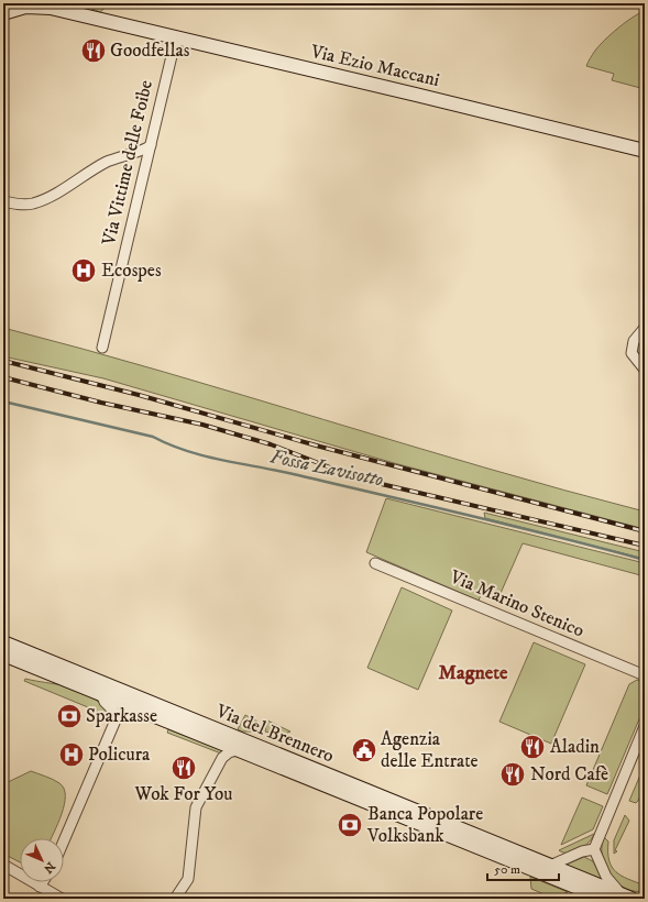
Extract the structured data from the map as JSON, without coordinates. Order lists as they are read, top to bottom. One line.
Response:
{"streets":{"main road":["Via Ezio Maccani","Via del Brennero"],"street":["Via Vittime delle Foibe","Via Marino Stenico"]},"crossings":[["Via Ezio Maccani","Via Vittime delle Foibe"]],"districts":["Magnete"],"water":["Fossa Lavisotto"],"places":{"restaurant":["Goodfellas","Aladin","Wok For You","Nord Cafè"],"hospital":["Ecospes","Policura"],"bank":["Sparkasse","Banca Popolare Volksbank"],"public building":["Agenzia delle Entrate"]},"scale_bar":"50 m","north":"bottom right"}
